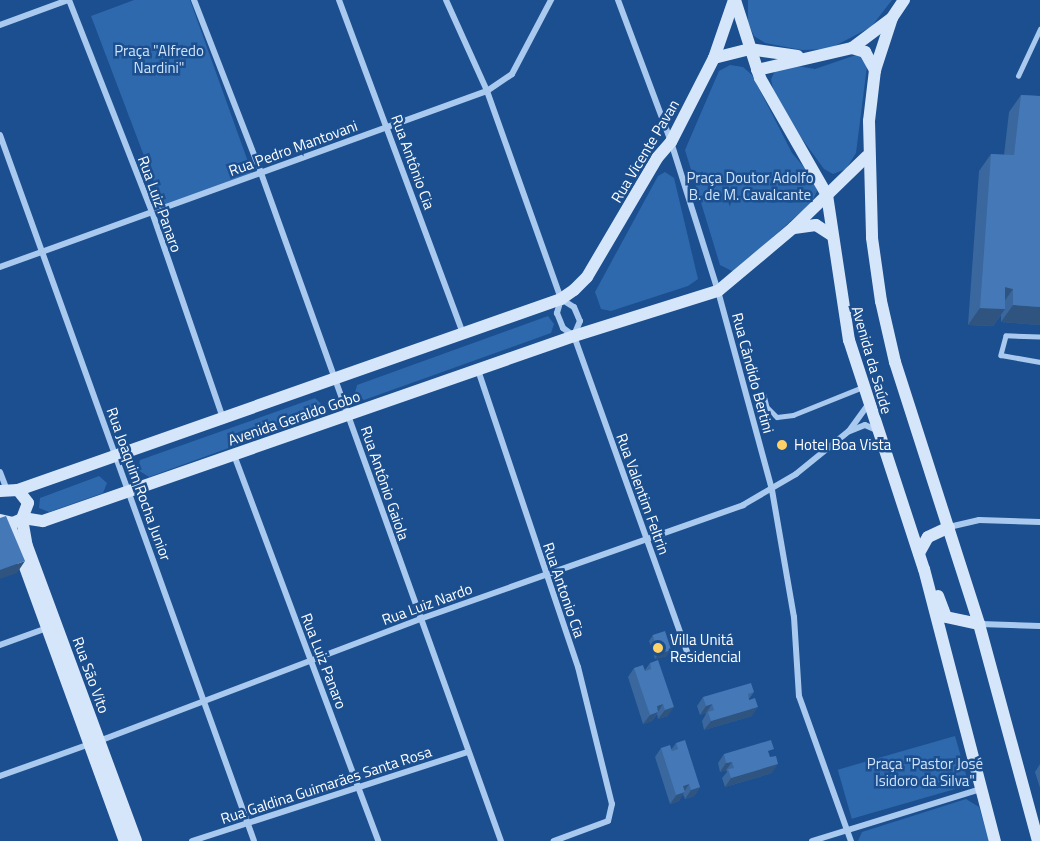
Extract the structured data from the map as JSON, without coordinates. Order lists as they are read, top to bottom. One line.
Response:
{"streets":{"street":["Rua Pedro Mantovani","Rua Vicente Pavan","Rua Antônio Cia","Rua Luiz Panaro","Avenida da Saúde","Rua Cândido Bertini","Avenida Geraldo Gobo","Rua Antônio Gaiola","Rua Joaquim Rocha Junior","Rua Valentim Feltrin","Rua Antonio Cia","Rua Luiz Nardo","Rua São Vito","Rua Galdina Guimarães Santa Rosa"]},"crossings":[["Rua Pedro Mantovani","Rua Antônio Cia"],["Rua Pedro Mantovani","Rua Luiz Panaro"],["Rua Pedro Mantovani","Rua Antônio Gaiola"],["Rua Pedro Mantovani","Rua Joaquim Rocha Junior"],["Rua Pedro Mantovani","Rua Valentim Feltrin"],["Rua Vicente Pavan","Avenida da Saúde"],["Rua Vicente Pavan","Rua Cândido Bertini"],["Rua Vicente Pavan","Avenida Geraldo Gobo"],["Rua Vicente Pavan","Rua Valentim Feltrin"],["Rua Antônio Cia","Avenida Geraldo Gobo"],["Rua Luiz Panaro","Avenida Geraldo Gobo"],["Rua Luiz Panaro","Rua Luiz Nardo"],["Rua Luiz Panaro","Rua Galdina Guimarães Santa Rosa"],["Avenida da Saúde","Rua Luiz Nardo"],["Rua Cândido Bertini","Avenida Geraldo Gobo"],["Rua Cândido Bertini","Rua Luiz Nardo"],["Avenida Geraldo Gobo","Rua Antônio Gaiola"],["Avenida Geraldo Gobo","Rua Joaquim Rocha Junior"],["Avenida Geraldo Gobo","Rua Valentim Feltrin"],["Avenida Geraldo Gobo","Rua Antonio Cia"],["Avenida Geraldo Gobo","Rua São Vito"],["Rua Antônio Gaiola","Rua Luiz Nardo"],["Rua Antônio Gaiola","Rua Galdina Guimarães Santa Rosa"],["Rua Joaquim Rocha Junior","Rua Luiz Nardo"],["Rua Joaquim Rocha Junior","Rua Galdina Guimarães Santa Rosa"],["Rua Valentim Feltrin","Rua Luiz Nardo"],["Rua Antonio Cia","Rua Luiz Nardo"],["Rua Luiz Nardo","Rua São Vito"]],"parks":["Praça \"Alfredo Nardini\"","Praça Doutor Adolfo B. de M. Cavalcante","Praça \"Pastor José Isidoro da Silva\""],"places":["Hotel Boa Vista","Villa Unitá Residencial"]}
